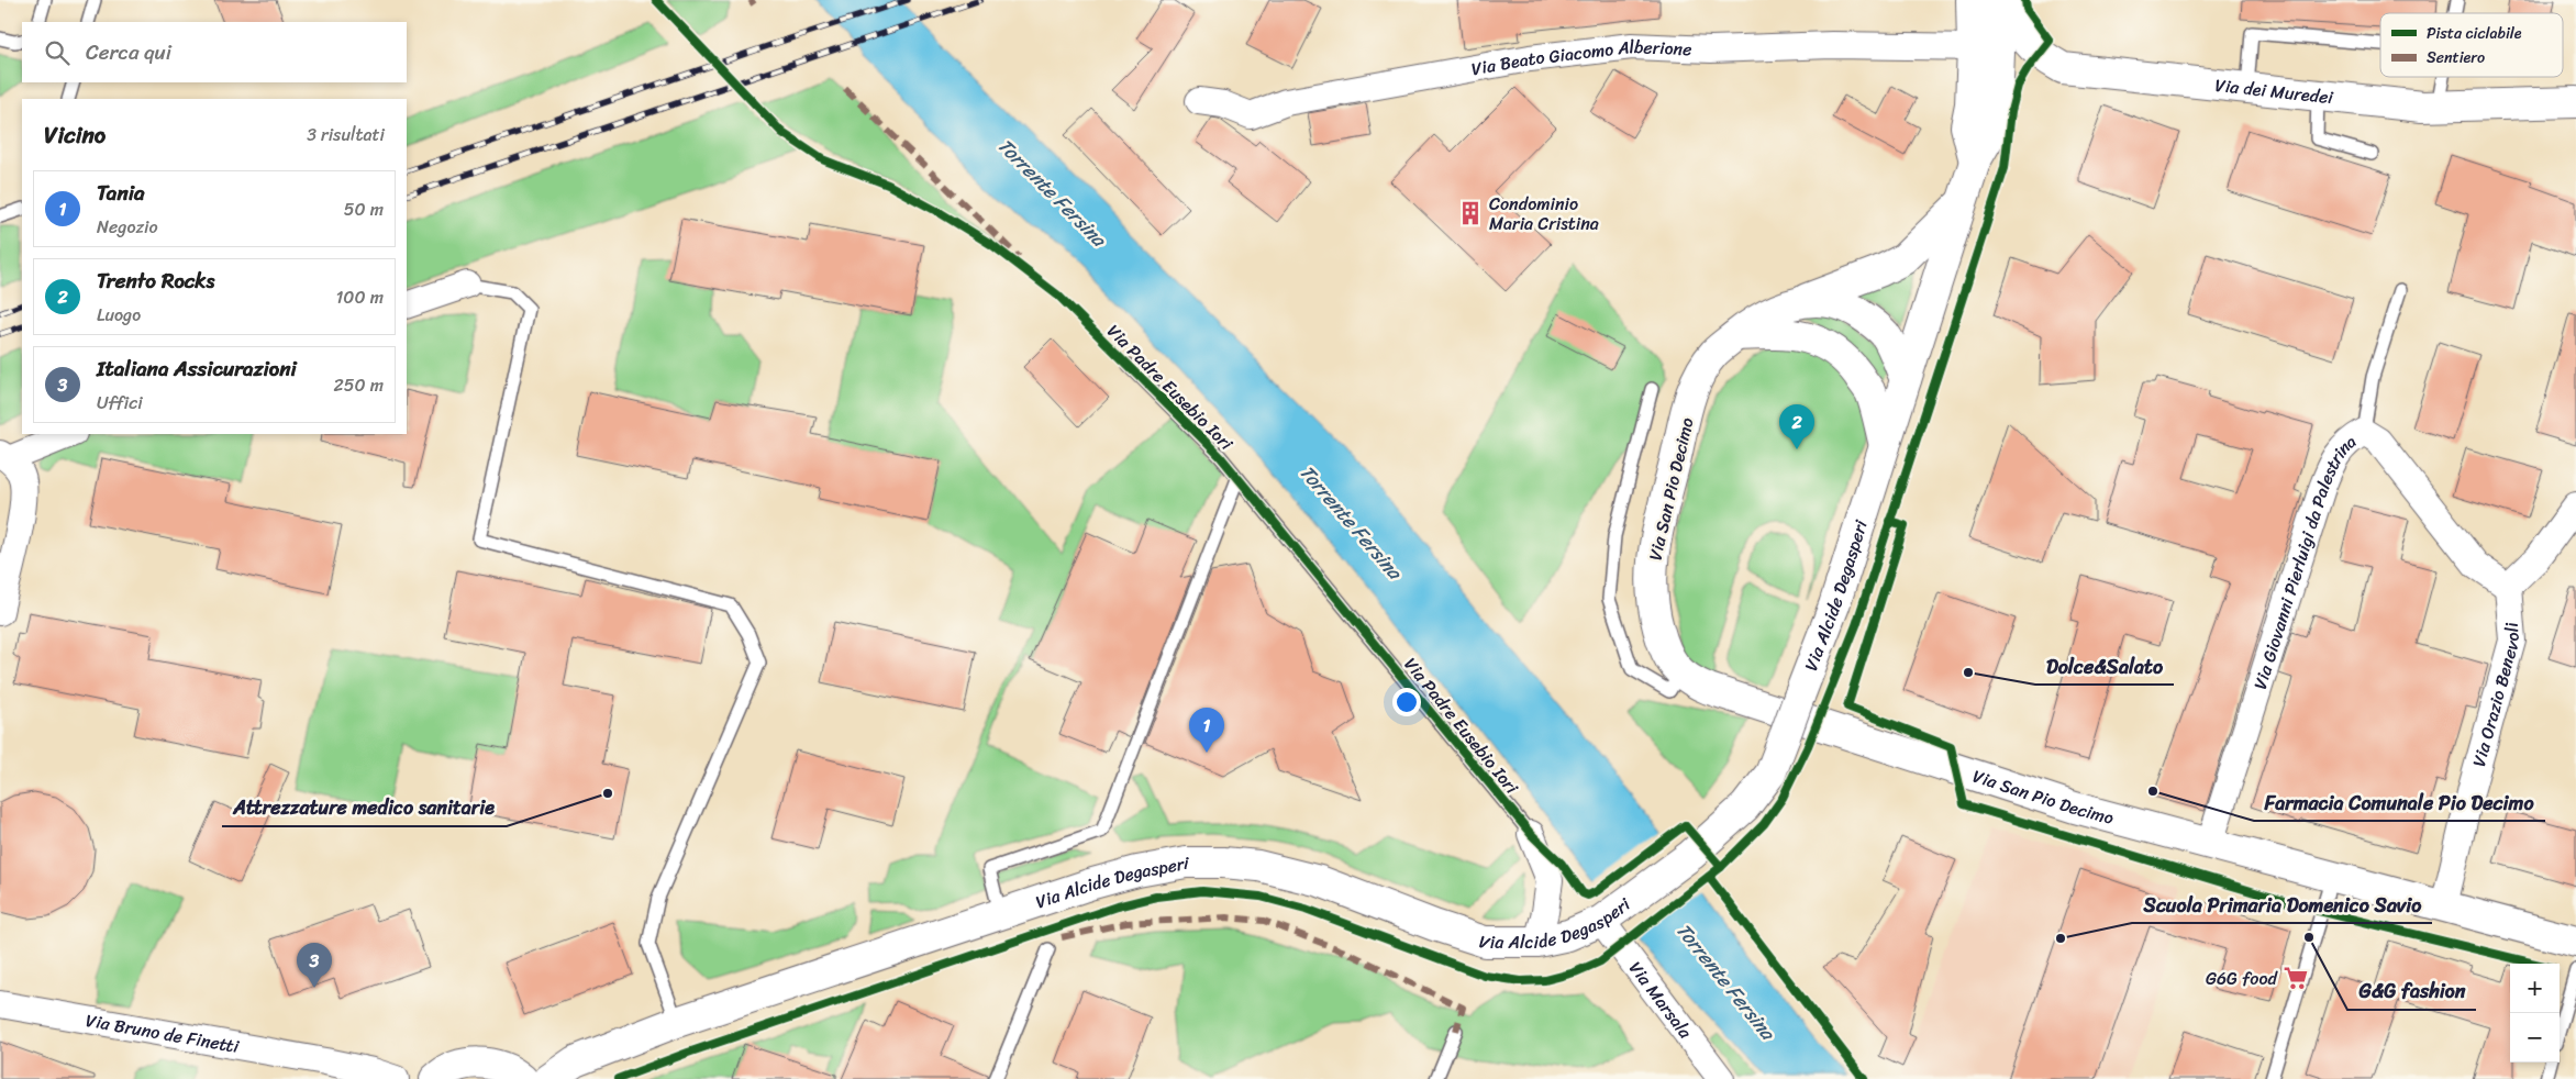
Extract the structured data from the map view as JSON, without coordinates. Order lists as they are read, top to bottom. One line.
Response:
{"streets":{"street":["Via Beato Giacomo Alberione","Via dei Muredei","Via Padre Eusebio Iori","Via San Pio Decimo","Via Giovanni Pierluigi da Palestrina","Via Alcide Degasperi","Via Orazio Benevoli","Via Marsala","Via Bruno de Finetti"]},"crossings":[["Via Padre Eusebio Iori","Via Alcide Degasperi"],["Via San Pio Decimo","Via Giovanni Pierluigi da Palestrina"],["Via San Pio Decimo","Via Alcide Degasperi"],["Via San Pio Decimo","Via Orazio Benevoli"],["Via Giovanni Pierluigi da Palestrina","Via Orazio Benevoli"],["Via Alcide Degasperi","Via Marsala"]],"water":["Torrente Fersina"],"places":{"building":["Condominio Maria Cristina"],"other":["Dolce&Salato","Farmacia Comunale Pio Decimo","Attrezzature medico sanitarie","G&G fashion","Scuola Primaria Domenico Savio"],"supermarket":["G6G food"]},"legend":["Pista ciclabile","Sentiero"],"page":{"search":"Cerca qui","heading":["Vicino","3 risultati"],"list":[{"mark":"1","name":"Tania","note":"Negozio","value":"50 m"},{"mark":"2","name":"Trento Rocks","note":"Luogo","value":"100 m"},{"mark":"3","name":"Italiana Assicurazioni","note":"Uffici","value":"250 m"}],"pins":["2","1","3"],"map_buttons":["+","−"]}}
